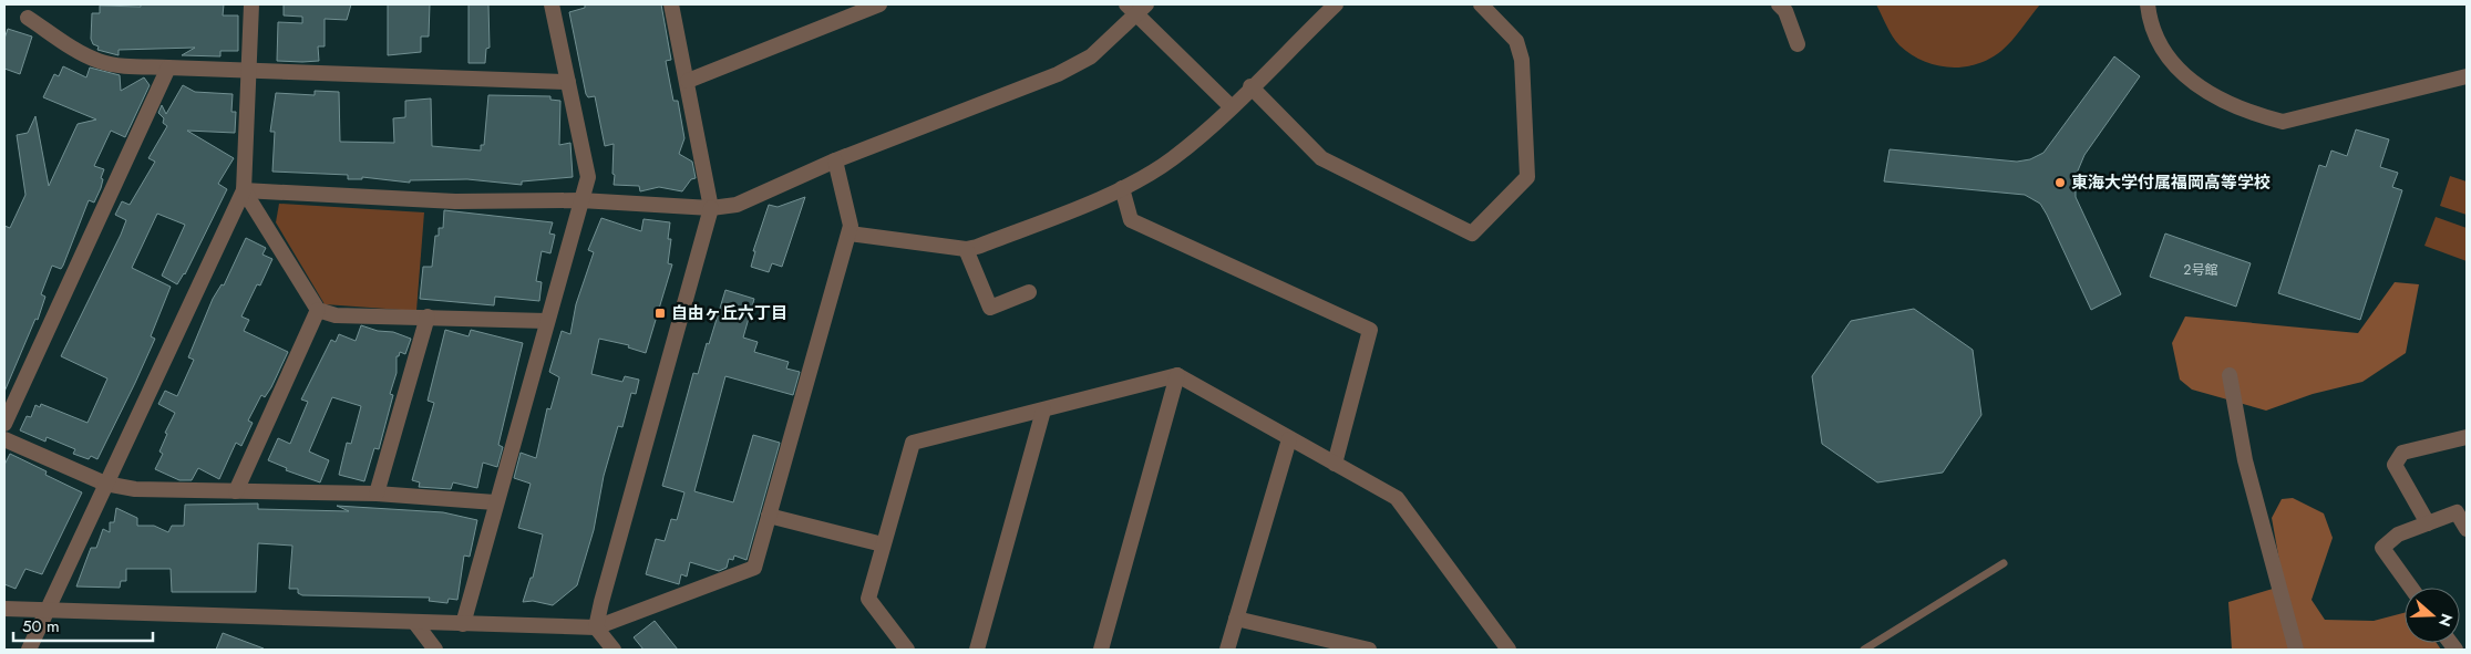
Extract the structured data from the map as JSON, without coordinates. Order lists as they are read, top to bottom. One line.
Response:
{"places":{"other":["東海大学付属福岡高等学校"],"transit":["自由ヶ丘六丁目"]},"house_numbers":["2号館"],"scale_bar":"50 m","north":"right"}
